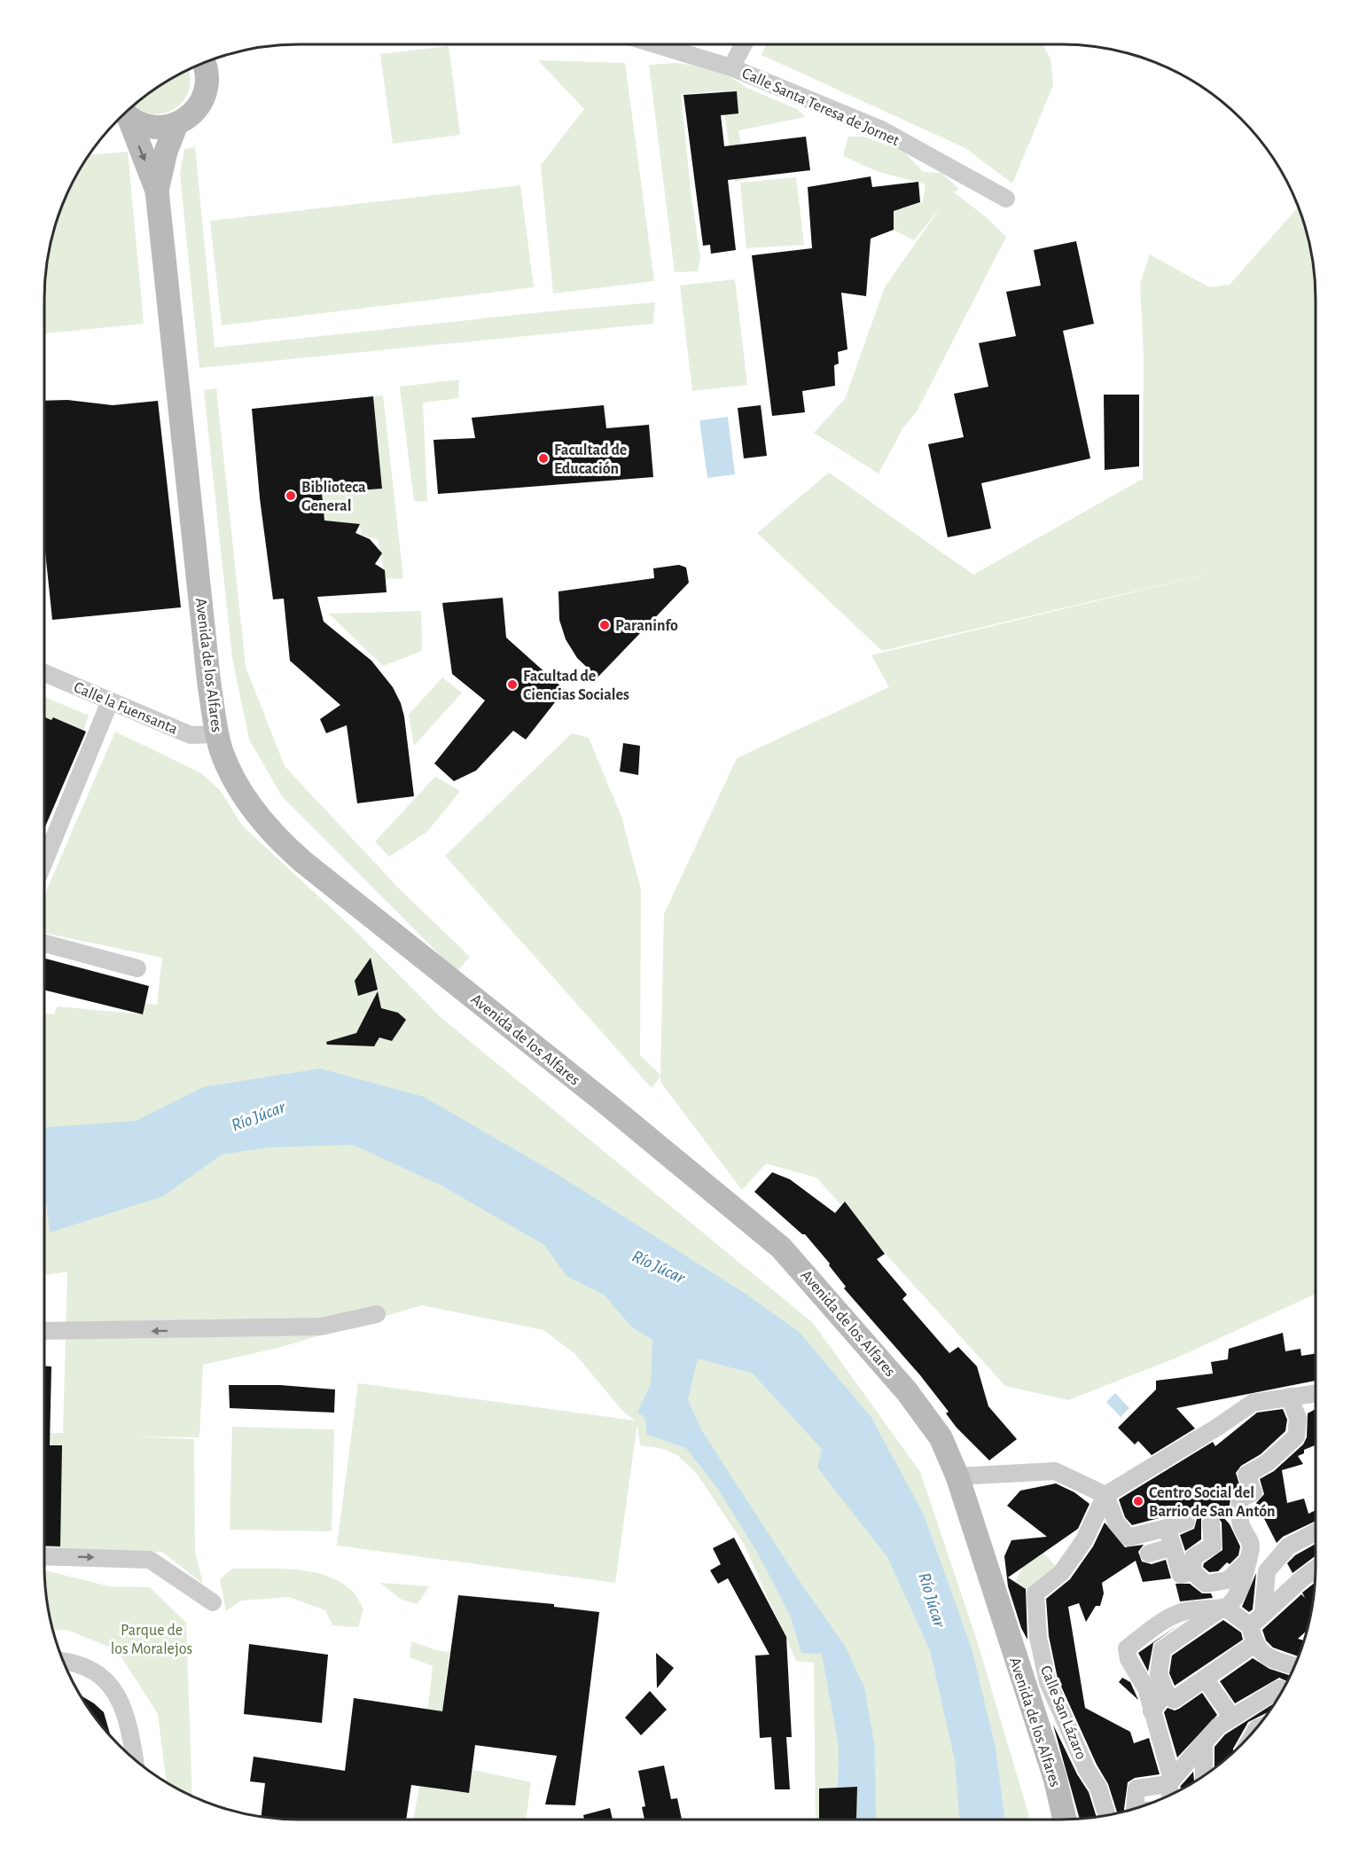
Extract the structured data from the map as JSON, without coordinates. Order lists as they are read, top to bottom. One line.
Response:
{"streets":{"street":["Calle Santa Teresa de Jornet","Avenida de los Alfares","Calle la Fuensanta","Calle San Lázaro"]},"crossings":[["Avenida de los Alfares","Calle la Fuensanta"]],"water":["Río Júcar"],"parks":["Parque de los Moralejos"],"places":["Facultad de Educación","Biblioteca General","Paraninfo","Facultad de Ciencias Sociales","Centro Social del Barrio de San Antón"]}
